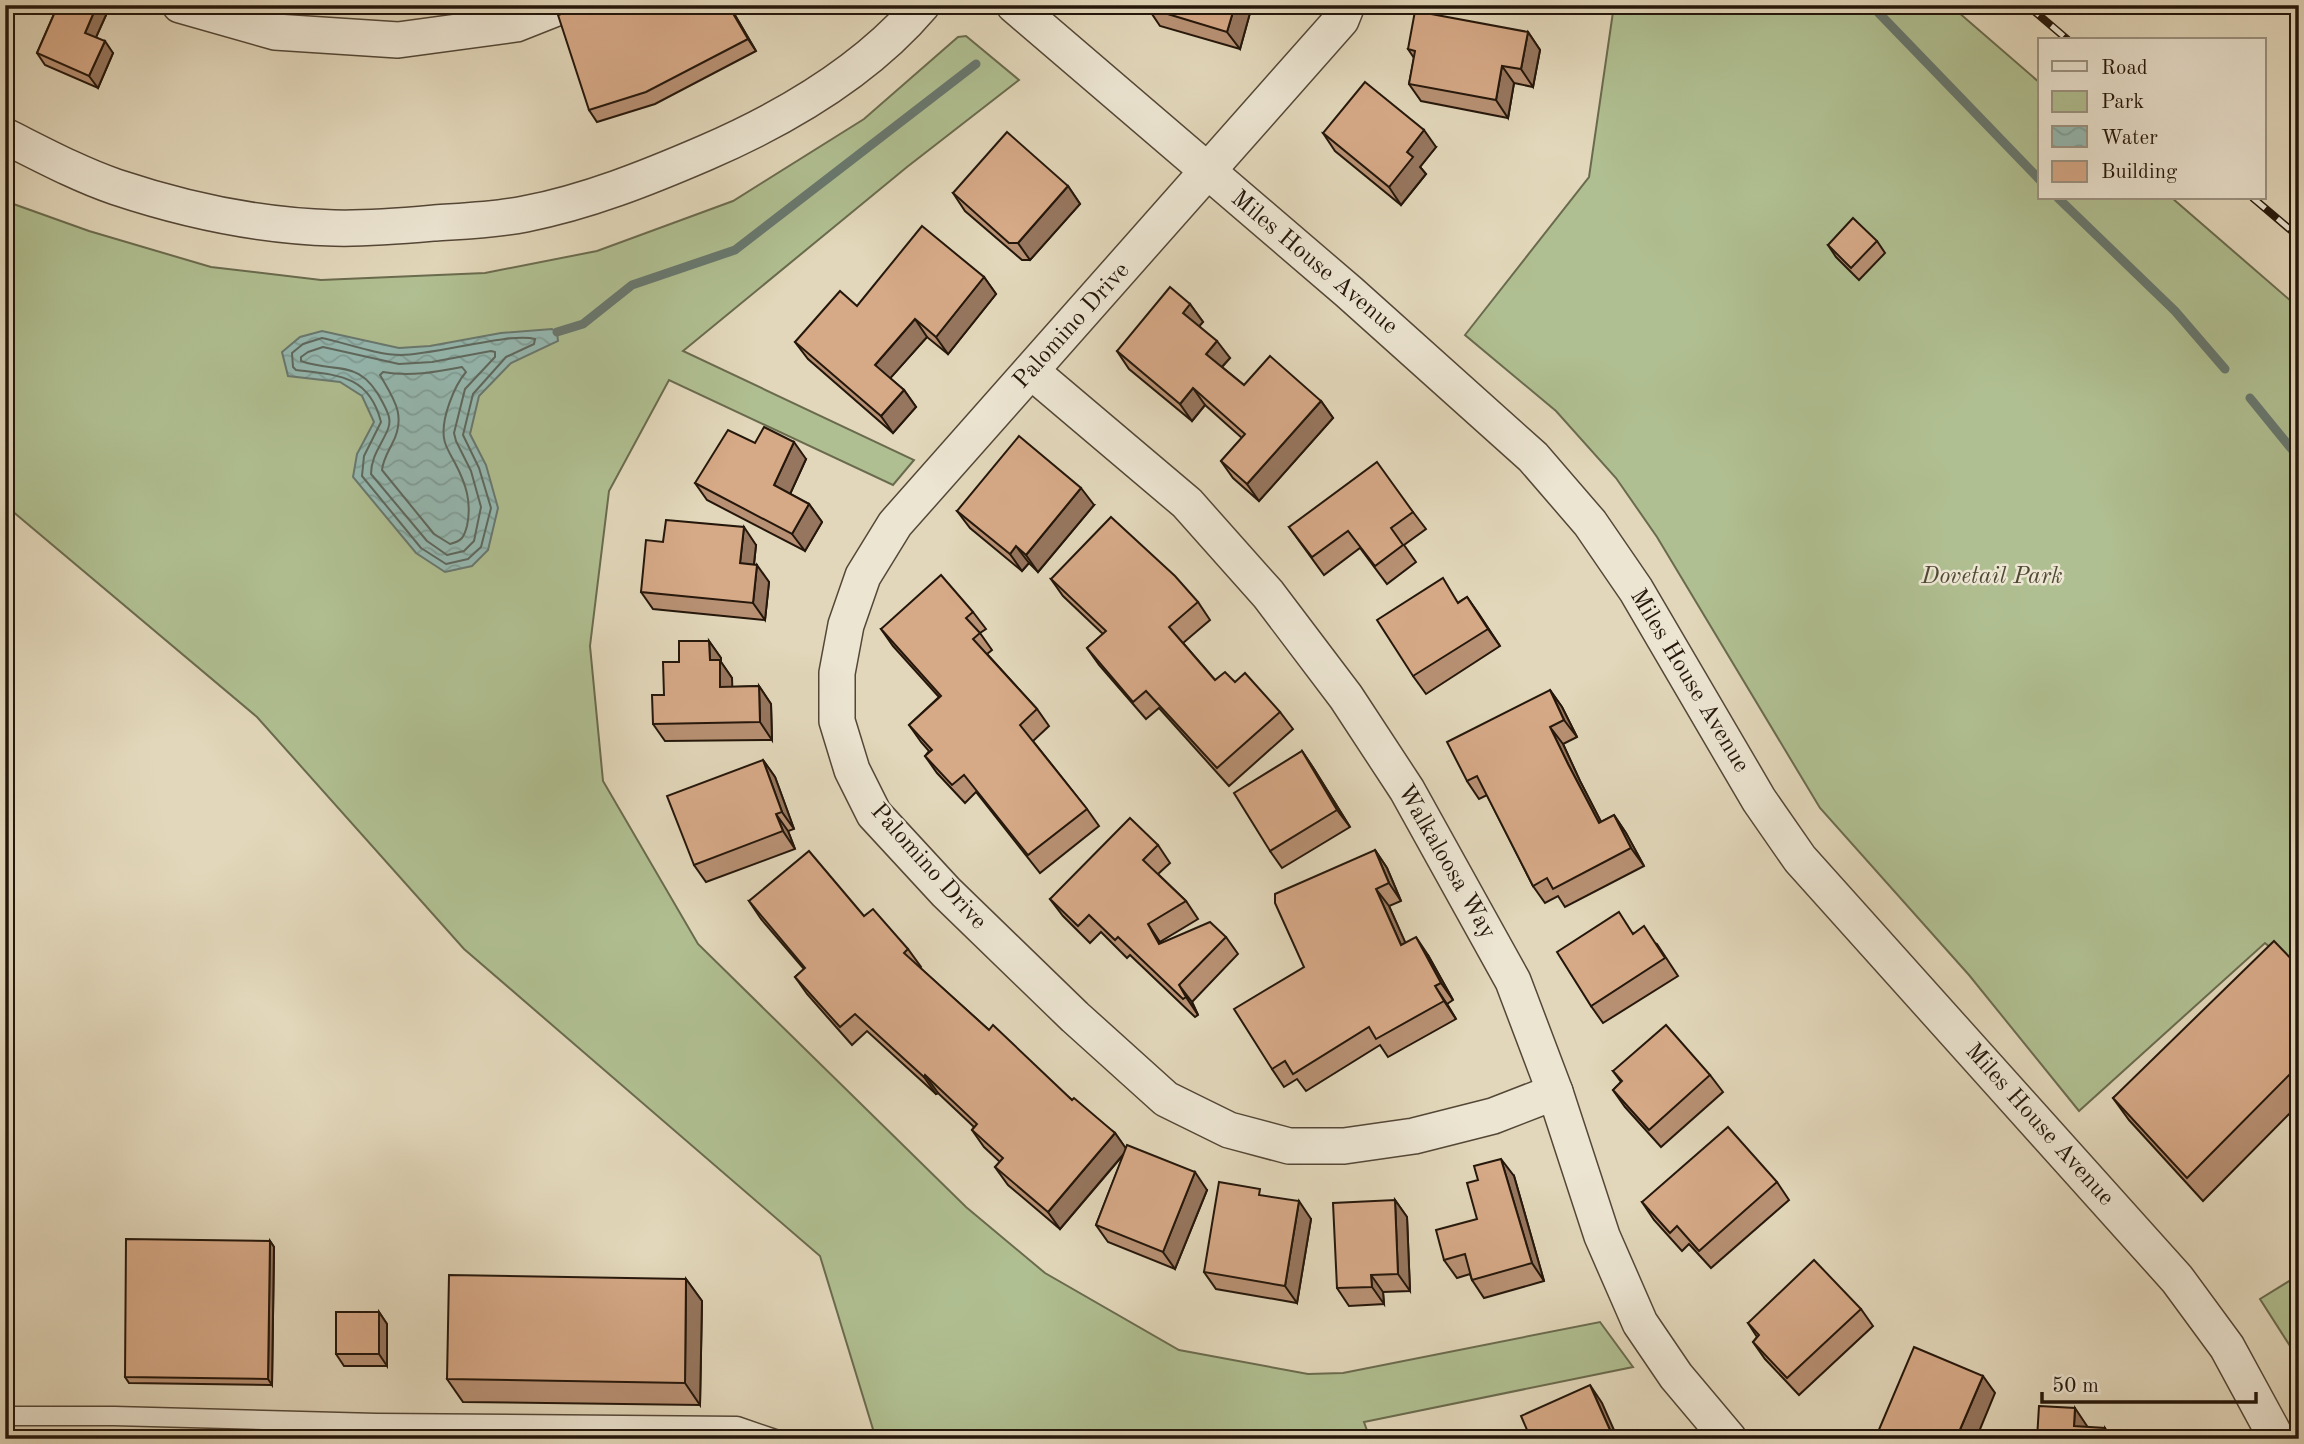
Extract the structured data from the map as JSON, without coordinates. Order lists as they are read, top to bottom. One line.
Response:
{"streets":{"street":["Miles House Avenue","Palomino Drive","Walkaloosa Way"]},"crossings":[["Miles House Avenue","Palomino Drive"],["Palomino Drive","Walkaloosa Way"]],"parks":["Dovetail Park"],"legend":["Road","Park","Water","Building"],"scale_bar":"50 m"}
